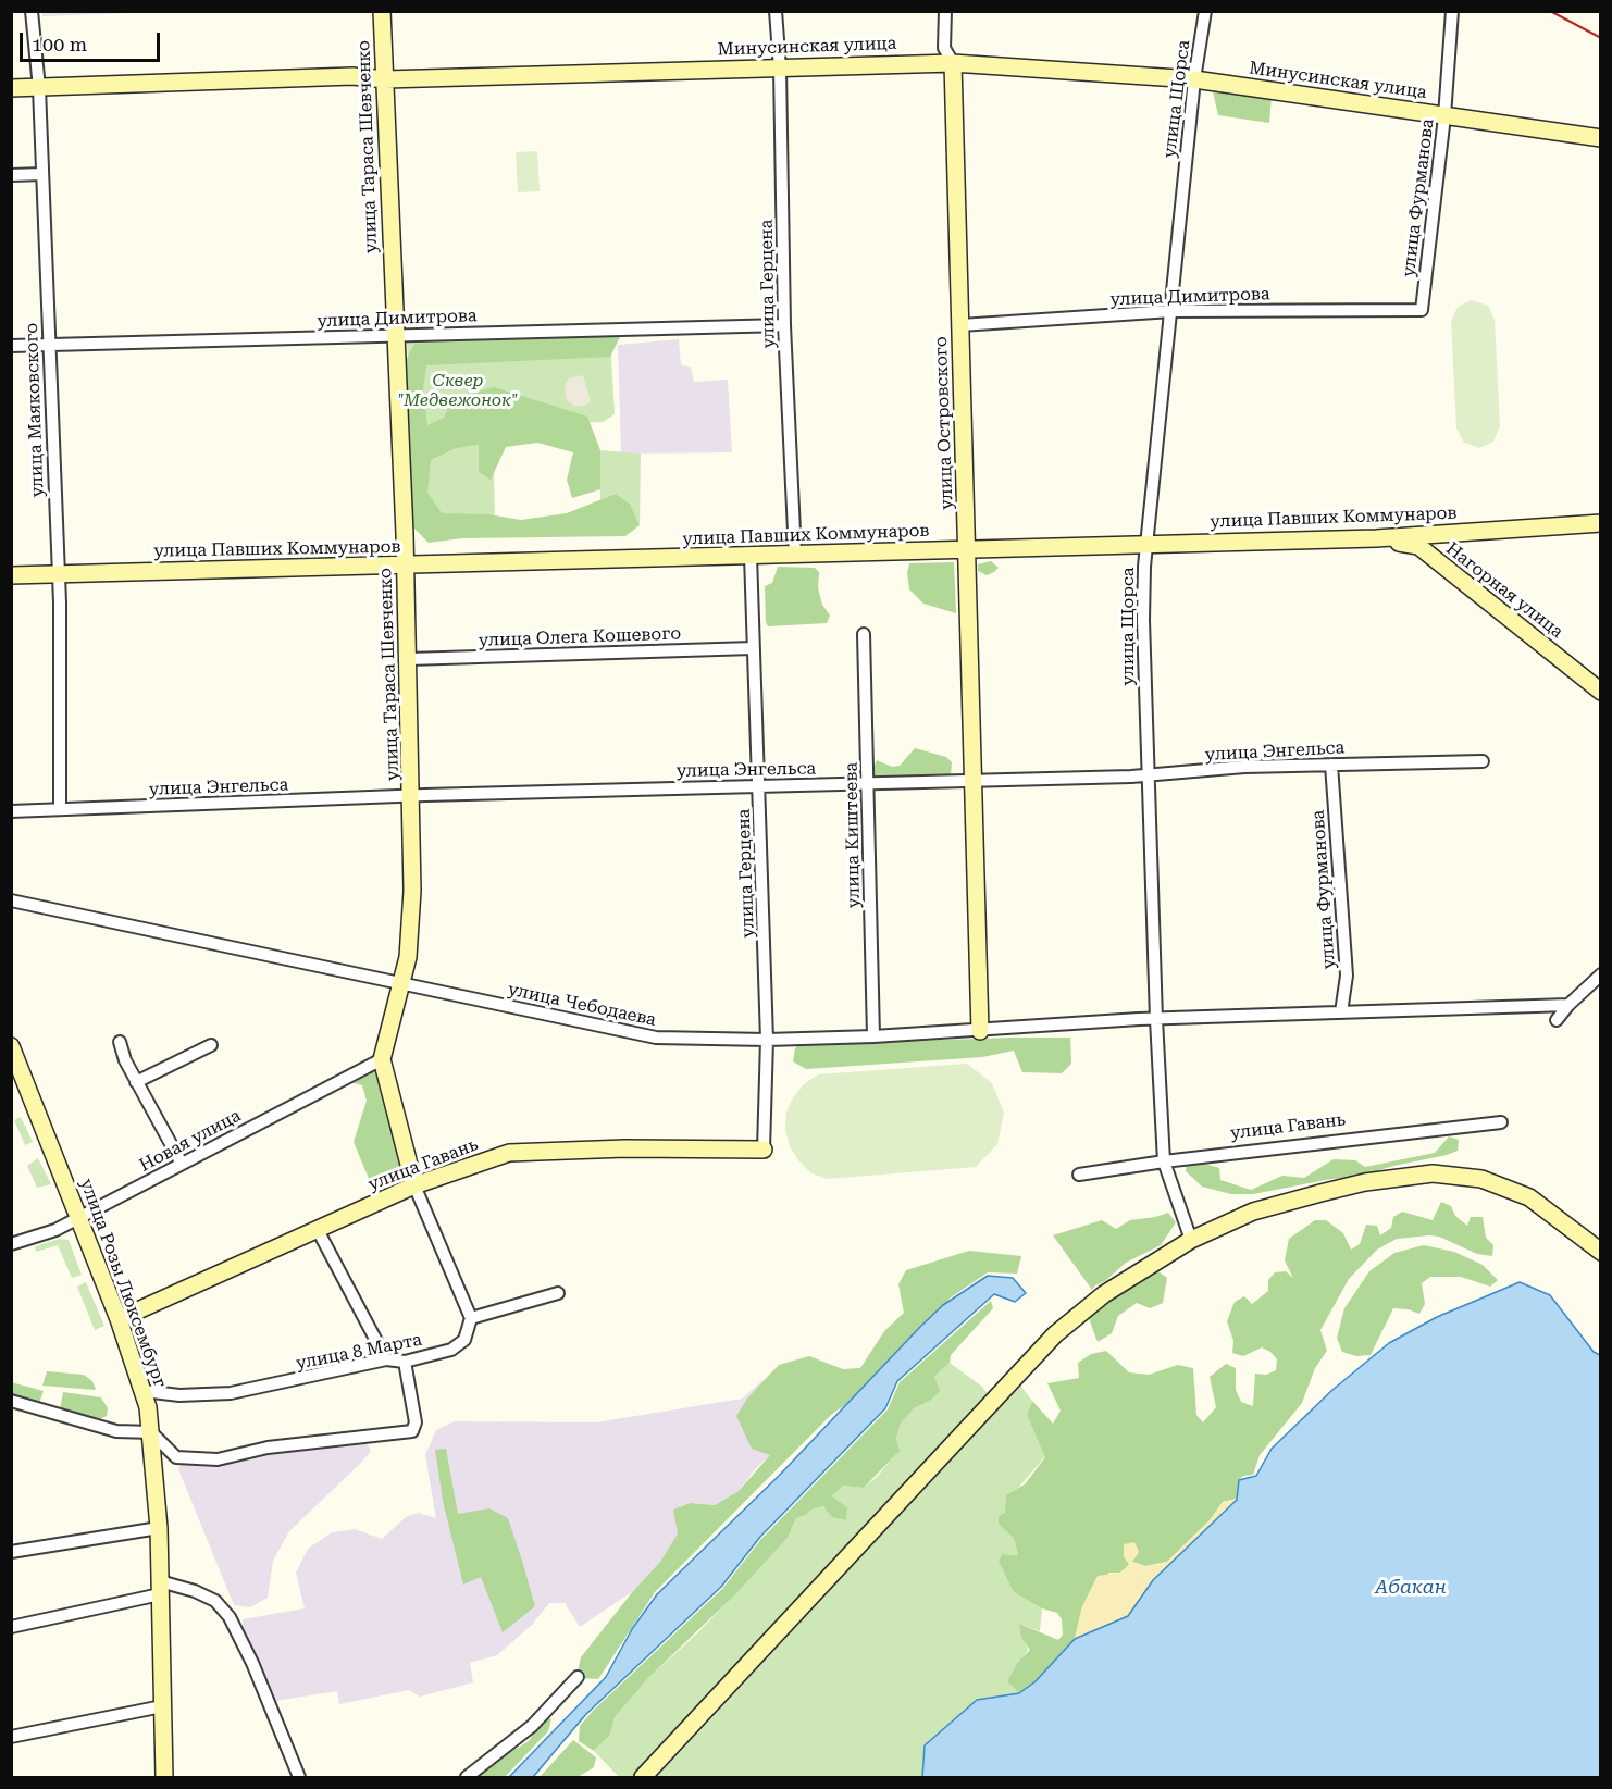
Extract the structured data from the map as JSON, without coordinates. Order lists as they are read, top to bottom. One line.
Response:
{"streets":{"street":["Минусинская улица","улица Щорса","улица Тараса Шевченко","улица Фурманова","улица Герцена","улица Димитрова","улица Маяковского","улица Островского","улица Павших Коммунаров","Нагорная улица","улица Олега Кошевого","улица Энгельса","улица Киштеева","улица Чебодаева","улица Гавань","Новая улица","улица Розы Люксембург","улица 8 Марта"]},"crossings":[["Минусинская улица","улица Щорса"],["Минусинская улица","улица Тараса Шевченко"],["Минусинская улица","улица Фурманова"],["Минусинская улица","улица Герцена"],["Минусинская улица","улица Маяковского"],["Минусинская улица","улица Островского"],["улица Щорса","улица Димитрова"],["улица Щорса","улица Павших Коммунаров"],["улица Щорса","улица Энгельса"],["улица Щорса","улица Чебодаева"],["улица Щорса","улица Гавань"],["улица Тараса Шевченко","улица Димитрова"],["улица Тараса Шевченко","улица Павших Коммунаров"],["улица Тараса Шевченко","улица Олега Кошевого"],["улица Тараса Шевченко","улица Энгельса"],["улица Тараса Шевченко","улица Чебодаева"],["улица Тараса Шевченко","улица Гавань"],["улица Тараса Шевченко","Новая улица"],["улица Тараса Шевченко","улица 8 Марта"],["улица Фурманова","улица Димитрова"],["улица Фурманова","улица Энгельса"],["улица Фурманова","улица Чебодаева"],["улица Герцена","улица Димитрова"],["улица Герцена","улица Павших Коммунаров"],["улица Герцена","улица Олега Кошевого"],["улица Герцена","улица Энгельса"],["улица Герцена","улица Чебодаева"],["улица Герцена","улица Гавань"],["улица Димитрова","улица Маяковского"],["улица Димитрова","улица Островского"],["улица Маяковского","улица Павших Коммунаров"],["улица Маяковского","улица Энгельса"],["улица Островского","улица Павших Коммунаров"],["улица Островского","улица Энгельса"],["улица Островского","улица Чебодаева"],["улица Павших Коммунаров","Нагорная улица"],["улица Энгельса","улица Киштеева"],["улица Киштеева","улица Чебодаева"],["улица Гавань","улица Розы Люксембург"],["Новая улица","улица Розы Люксембург"],["улица Розы Люксембург","улица 8 Марта"]],"water":["Абакан"],"parks":["Сквер \"Медвежонок\""],"scale_bar":"100 m"}
